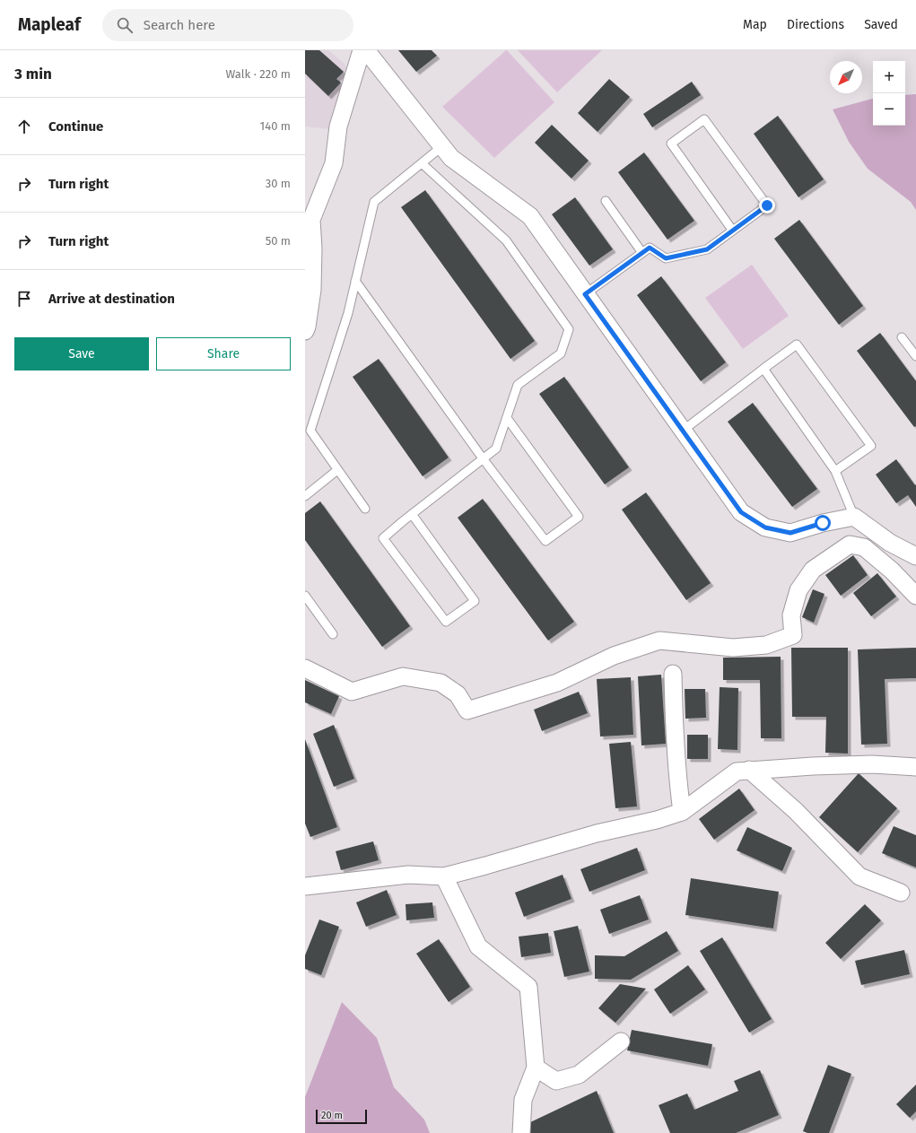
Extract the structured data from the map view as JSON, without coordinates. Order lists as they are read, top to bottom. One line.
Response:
{"scale_bar":"20 m","north":"bottom left","page":{"header":"Mapleaf","search":"Search here","nav":["Map","Directions","Saved"],"heading":["3 min","Walk · 220 m"],"map_buttons":["+","−"],"list":[["Continue","140 m"],["Turn right","30 m"],["Turn right","50 m"],"Arrive at destination"],"buttons":["Save","Share"],"scale":"20 m"}}
